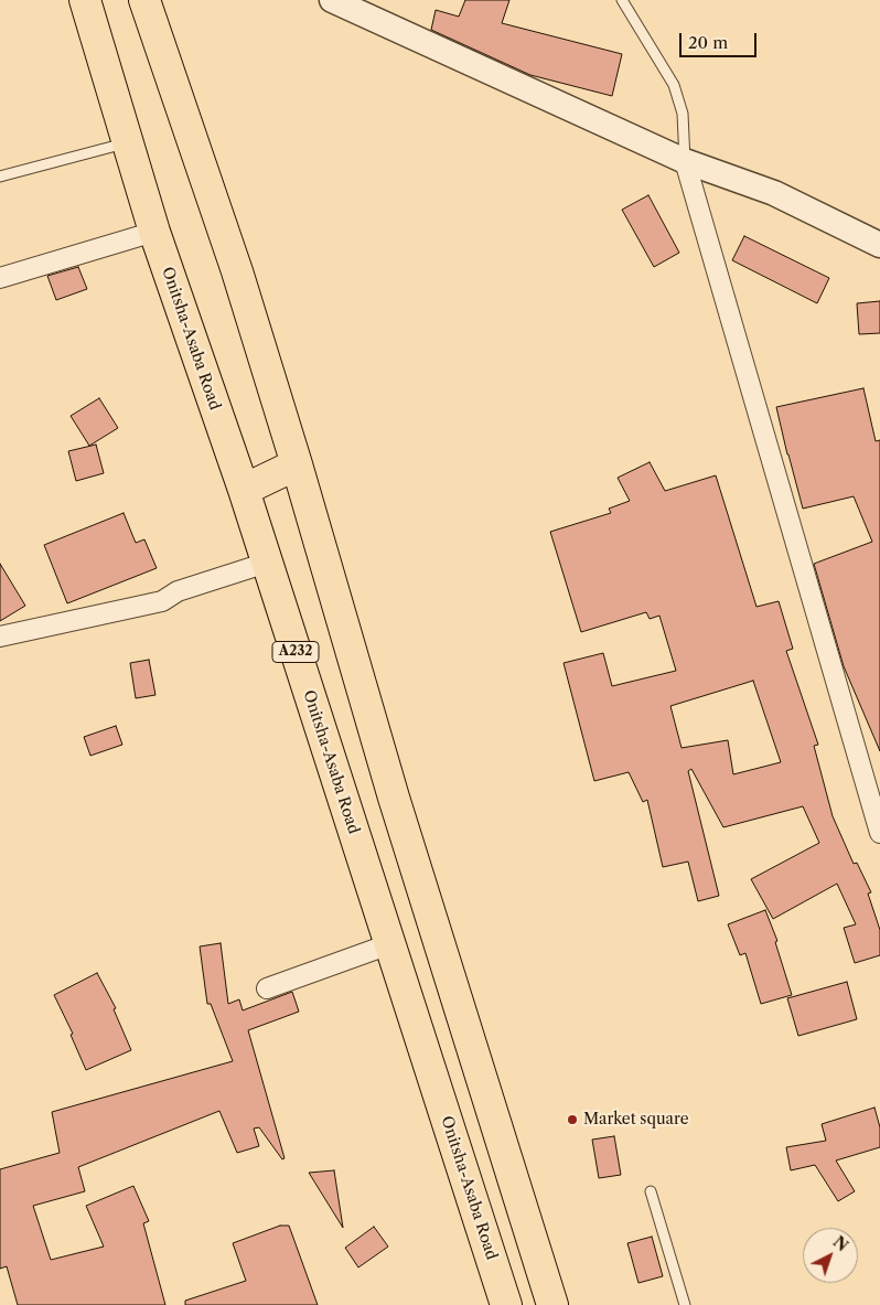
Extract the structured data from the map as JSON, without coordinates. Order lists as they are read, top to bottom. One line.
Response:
{"streets":{"highway":["Onitsha-Asaba Road","A232"]},"places":["Market square"],"scale_bar":"20 m","north":"top right"}
